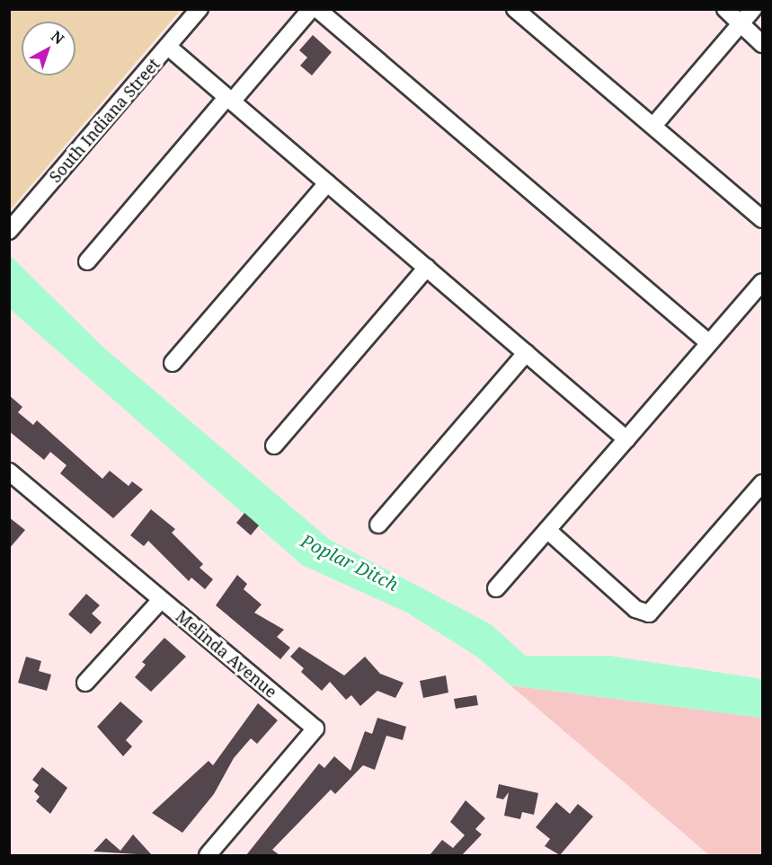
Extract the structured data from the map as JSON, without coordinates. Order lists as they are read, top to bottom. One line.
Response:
{"streets":{"street":["South Indiana Street","Melinda Avenue"]},"water":["Poplar Ditch"],"north":"top right"}
